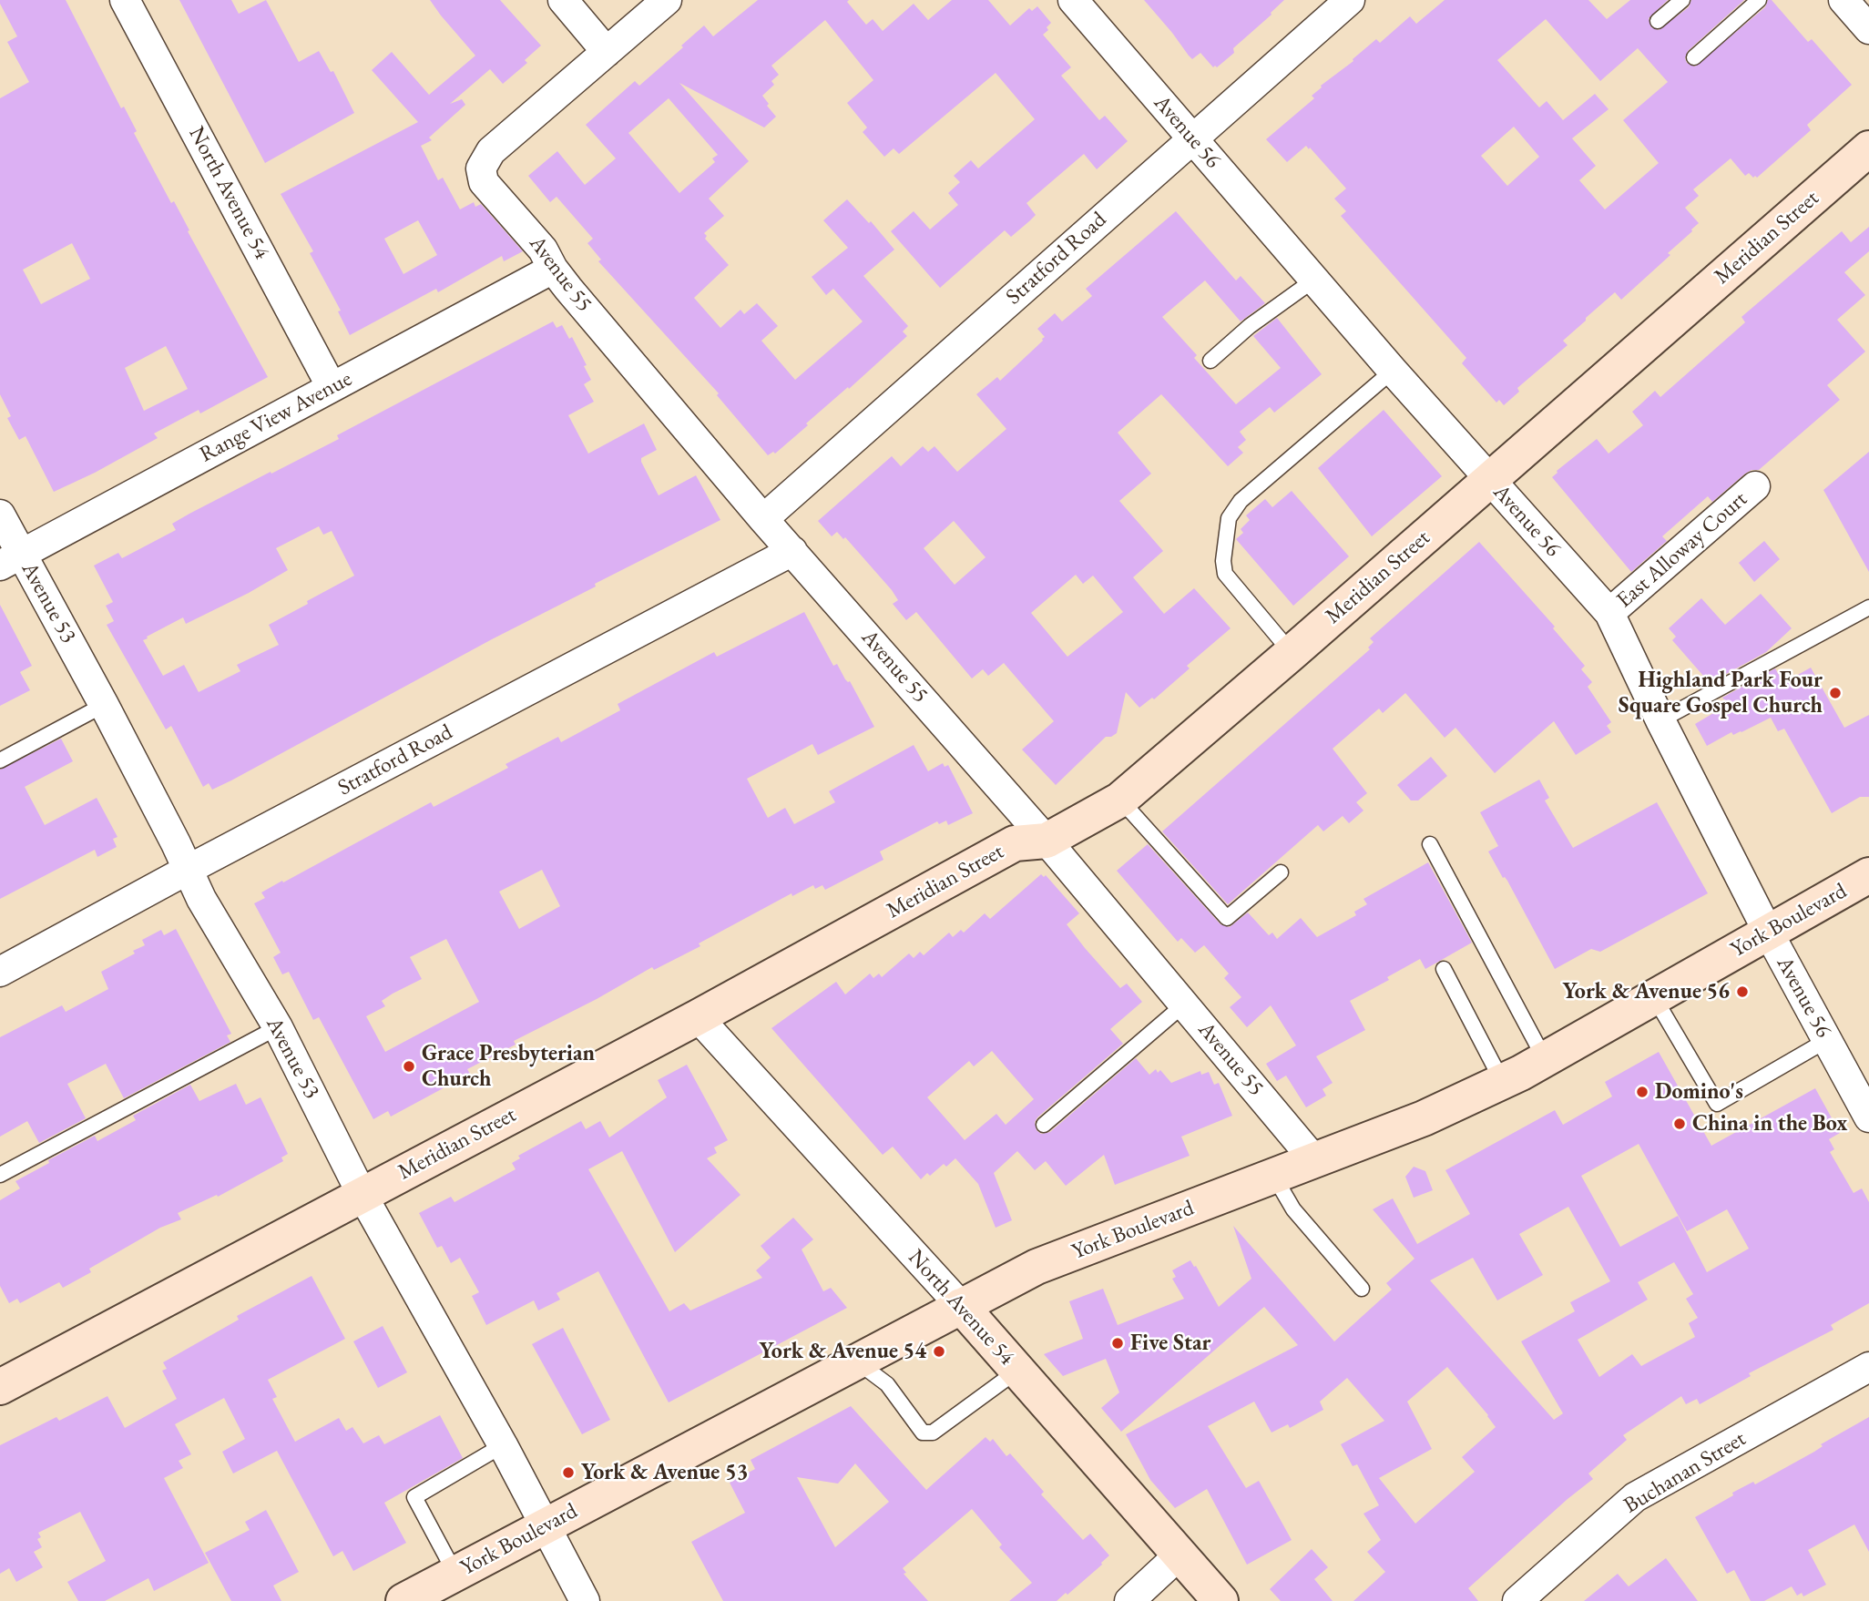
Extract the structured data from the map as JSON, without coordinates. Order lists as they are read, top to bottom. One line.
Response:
{"streets":{"street":["Avenue 56","North Avenue 54","Meridian Street","Stratford Road","Avenue 55","Range View Avenue","East Alloway Court","Avenue 53","York Boulevard","Buchanan Street"]},"crossings":[["Avenue 56","Meridian Street"],["Avenue 56","Stratford Road"],["Avenue 56","East Alloway Court"],["Avenue 56","York Boulevard"],["North Avenue 54","Meridian Street"],["North Avenue 54","Range View Avenue"],["North Avenue 54","York Boulevard"],["Meridian Street","Avenue 55"],["Meridian Street","Avenue 53"],["Stratford Road","Avenue 55"],["Stratford Road","Avenue 53"],["Avenue 55","Range View Avenue"],["Avenue 55","York Boulevard"],["Range View Avenue","Avenue 53"],["Avenue 53","York Boulevard"]],"places":["Highland Park Four Square Gospel Church","York & Avenue 56","Grace Presbyterian Church","Domino's","China in the Box","Five Star","York & Avenue 54","York & Avenue 53"]}
